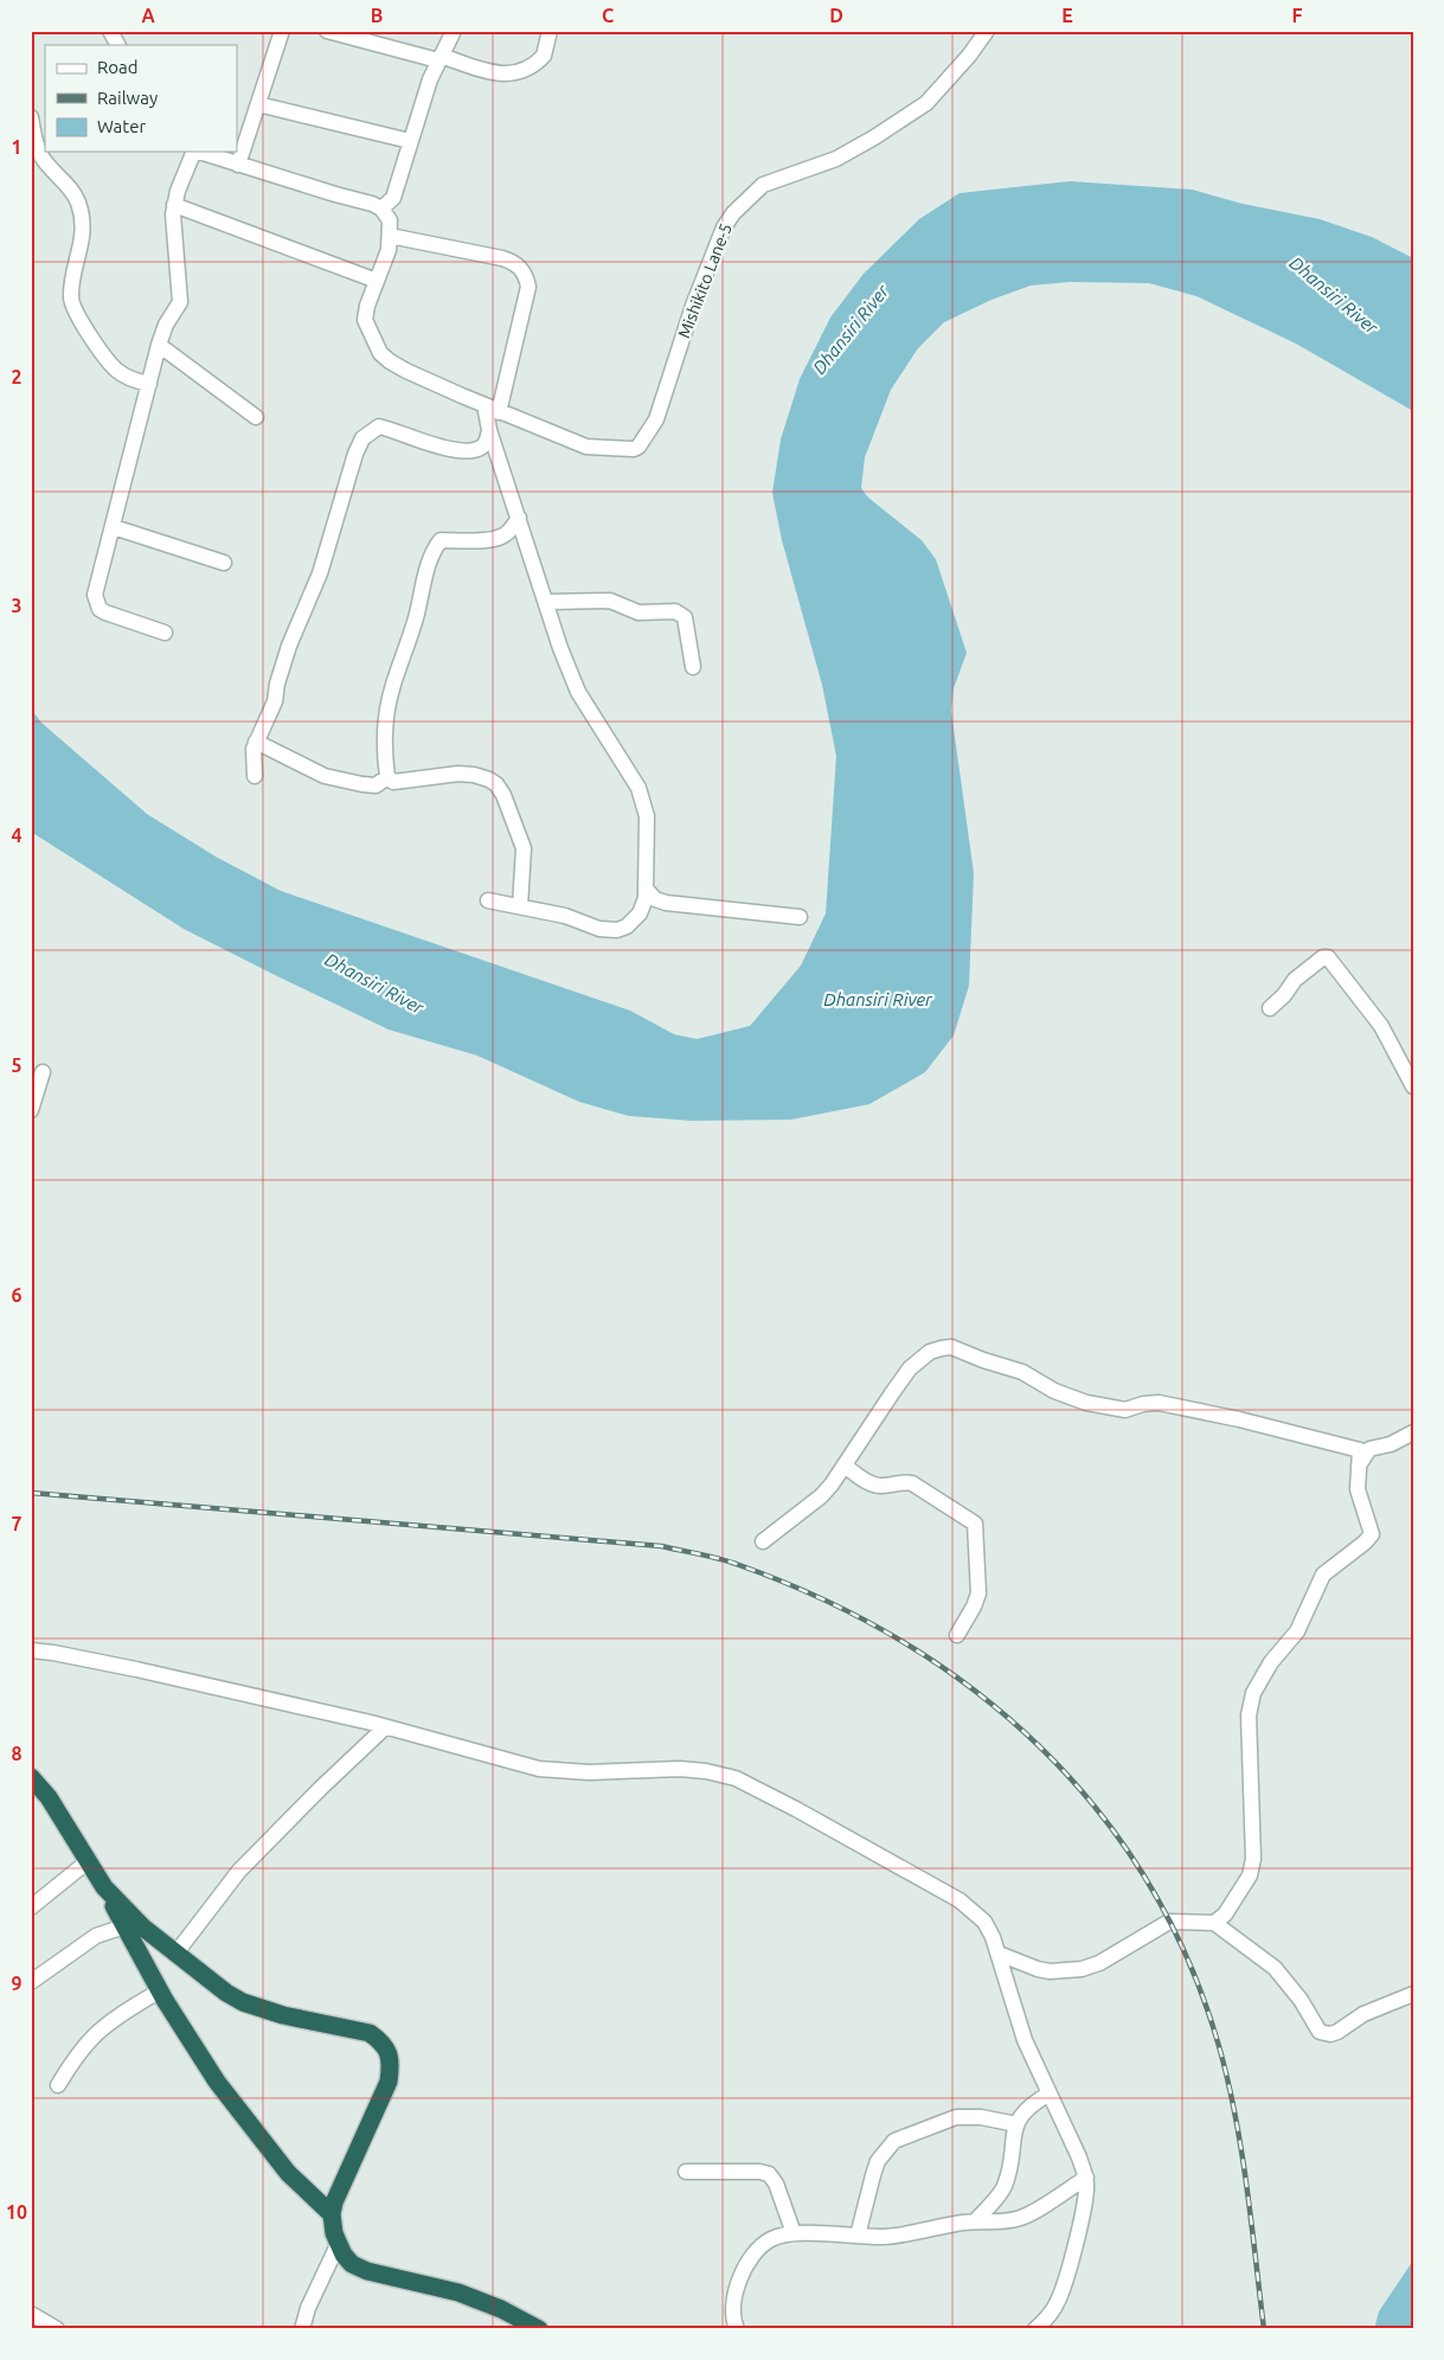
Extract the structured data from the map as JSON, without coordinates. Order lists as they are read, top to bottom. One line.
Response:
{"streets":{"street":["Mishikito Lane-5"]},"water":["Dhansiri River"],"legend":["Road","Railway","Water"],"grid":{"columns":["A","B","C","D","E","F"],"rows":["1","2","3","4","5","6","7","8","9","10"]}}
